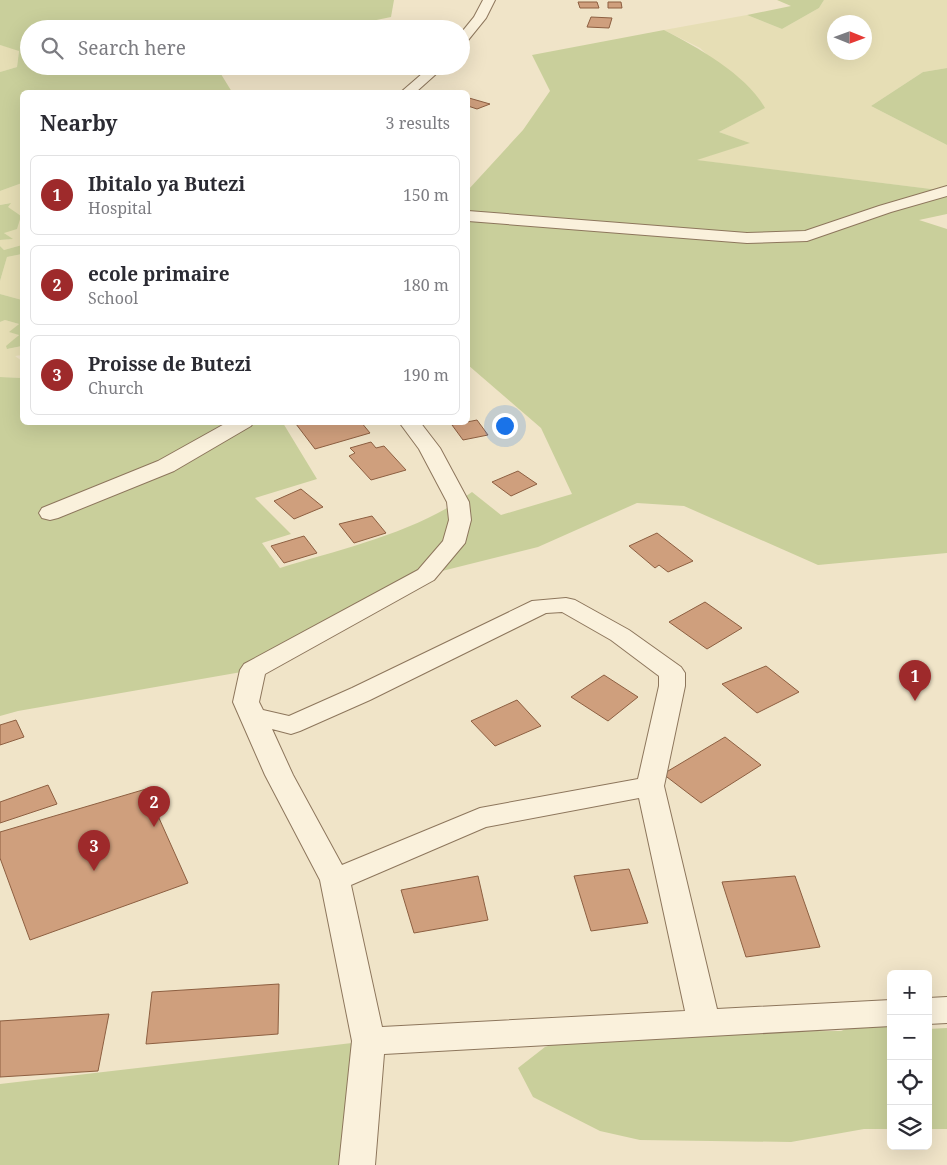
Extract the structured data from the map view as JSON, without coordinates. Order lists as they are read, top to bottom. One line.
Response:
{"north":"right","page":{"search":"Search here","heading":["Nearby","3 results"],"list":[{"mark":"1","name":"Ibitalo ya Butezi","note":"Hospital","value":"150 m"},{"mark":"2","name":"ecole primaire","note":"School","value":"180 m"},{"mark":"3","name":"Proisse de Butezi","note":"Church","value":"190 m"}],"pins":["1","2","3"],"map_buttons":["+","−"]}}
